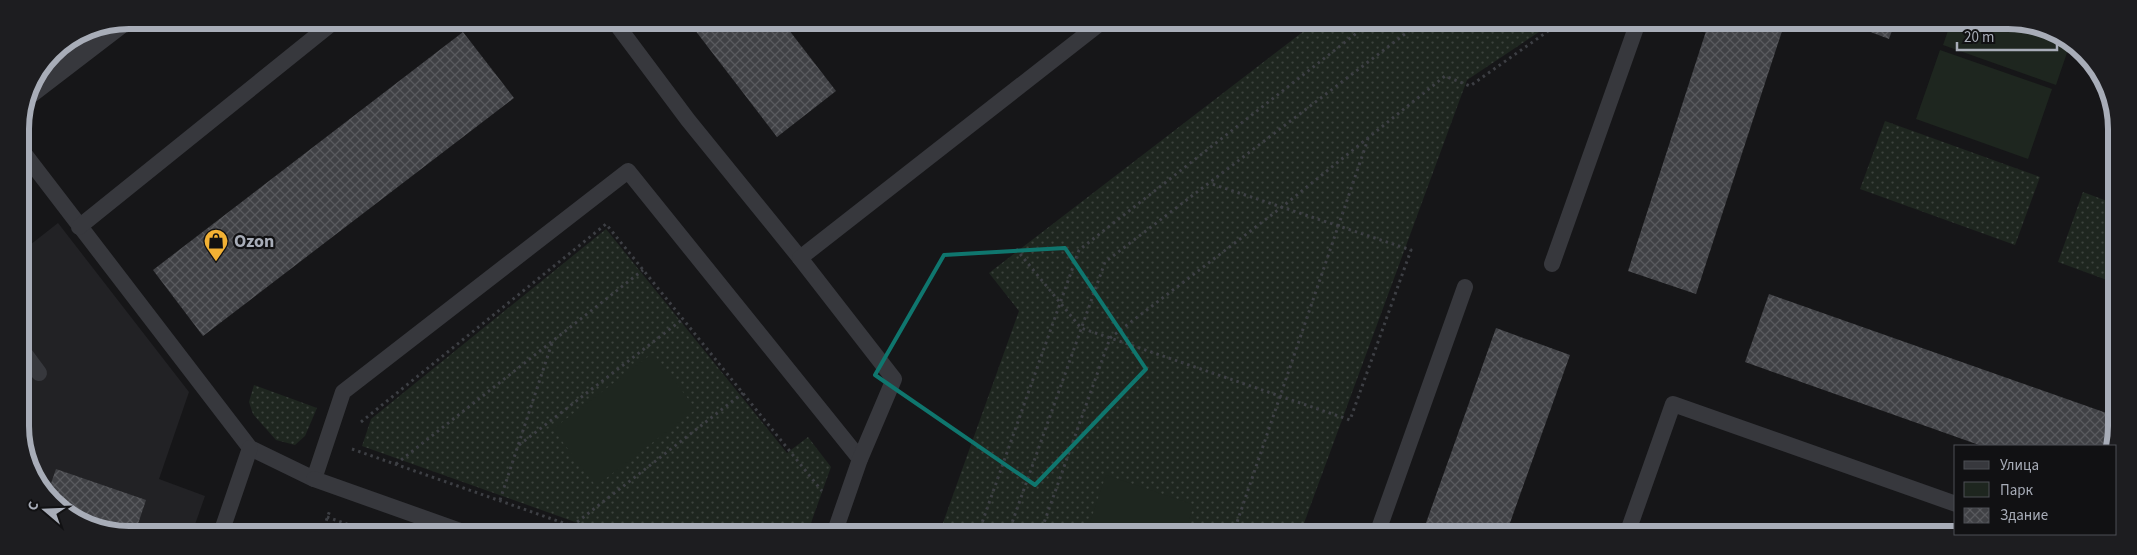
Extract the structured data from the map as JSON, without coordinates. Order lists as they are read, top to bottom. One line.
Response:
{"places":{"shop":["Ozon"]},"legend":["Улица","Парк","Здание"],"scale_bar":"20 m","north":"left"}
